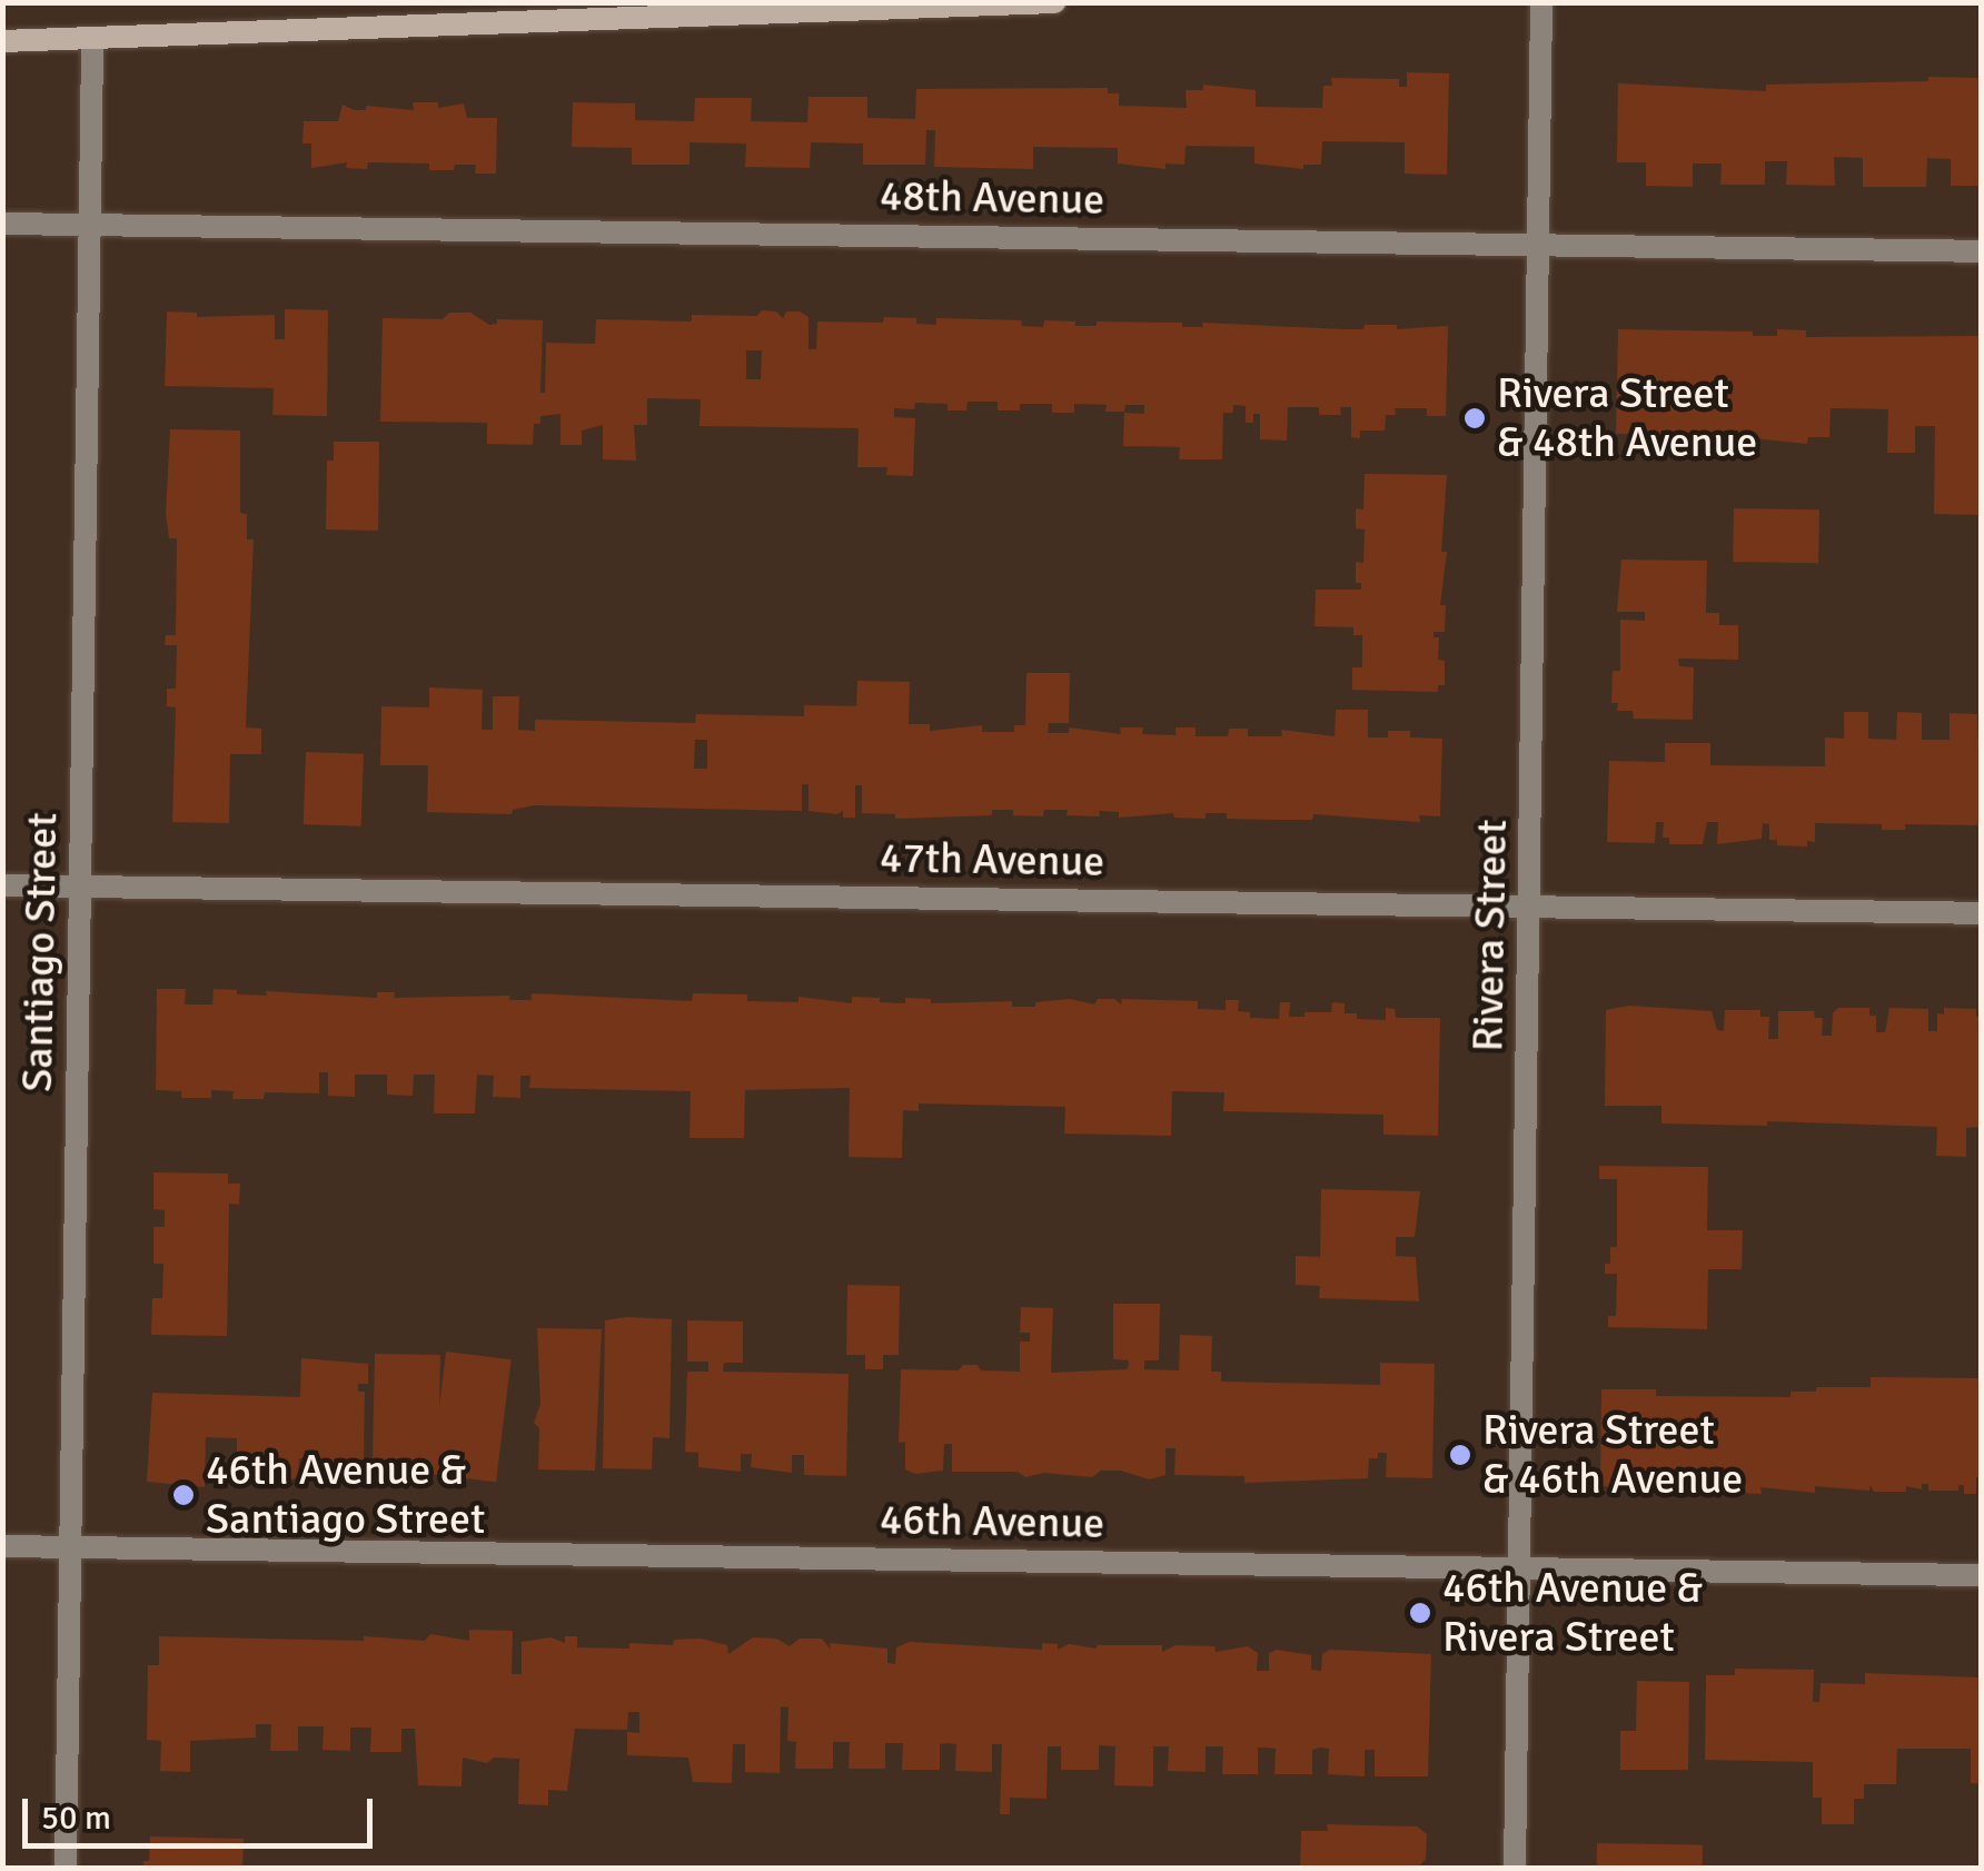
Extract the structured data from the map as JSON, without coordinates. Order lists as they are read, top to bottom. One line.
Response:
{"streets":{"street":["48th Avenue","47th Avenue","Rivera Street","Santiago Street","46th Avenue"]},"crossings":[["48th Avenue","Rivera Street"],["48th Avenue","Santiago Street"],["47th Avenue","Rivera Street"],["47th Avenue","Santiago Street"],["Rivera Street","46th Avenue"],["Santiago Street","46th Avenue"]],"places":["Rivera Street & 48th Avenue","Rivera Street & 46th Avenue","46th Avenue & Santiago Street","46th Avenue & Rivera Street"],"scale_bar":"50 m"}
